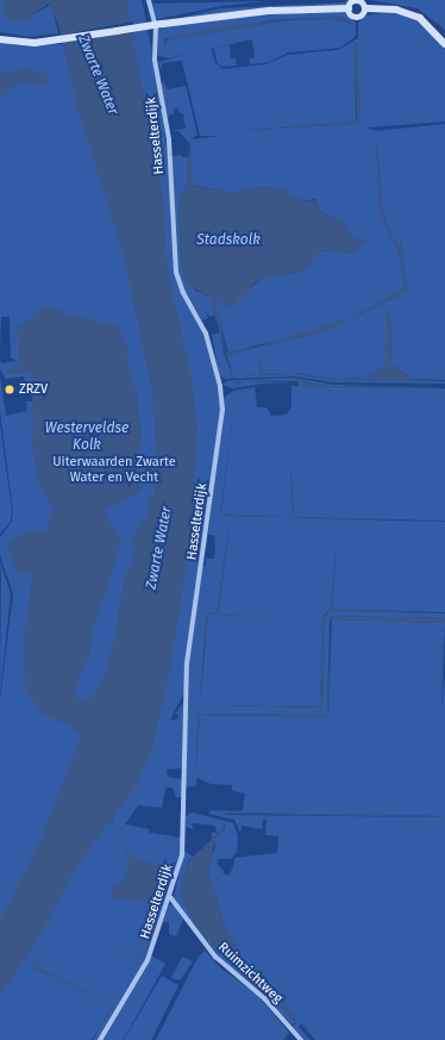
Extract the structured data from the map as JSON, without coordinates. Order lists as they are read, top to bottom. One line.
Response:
{"streets":{"street":["Hasselterdijk","Ruimzichtweg"]},"crossings":[["Hasselterdijk","Ruimzichtweg"]],"water":["Zwarte Water","Stadskolk","Westerveldse Kolk"],"parks":["Uiterwaarden Zwarte Water en Vecht"],"places":["ZRZV"]}
